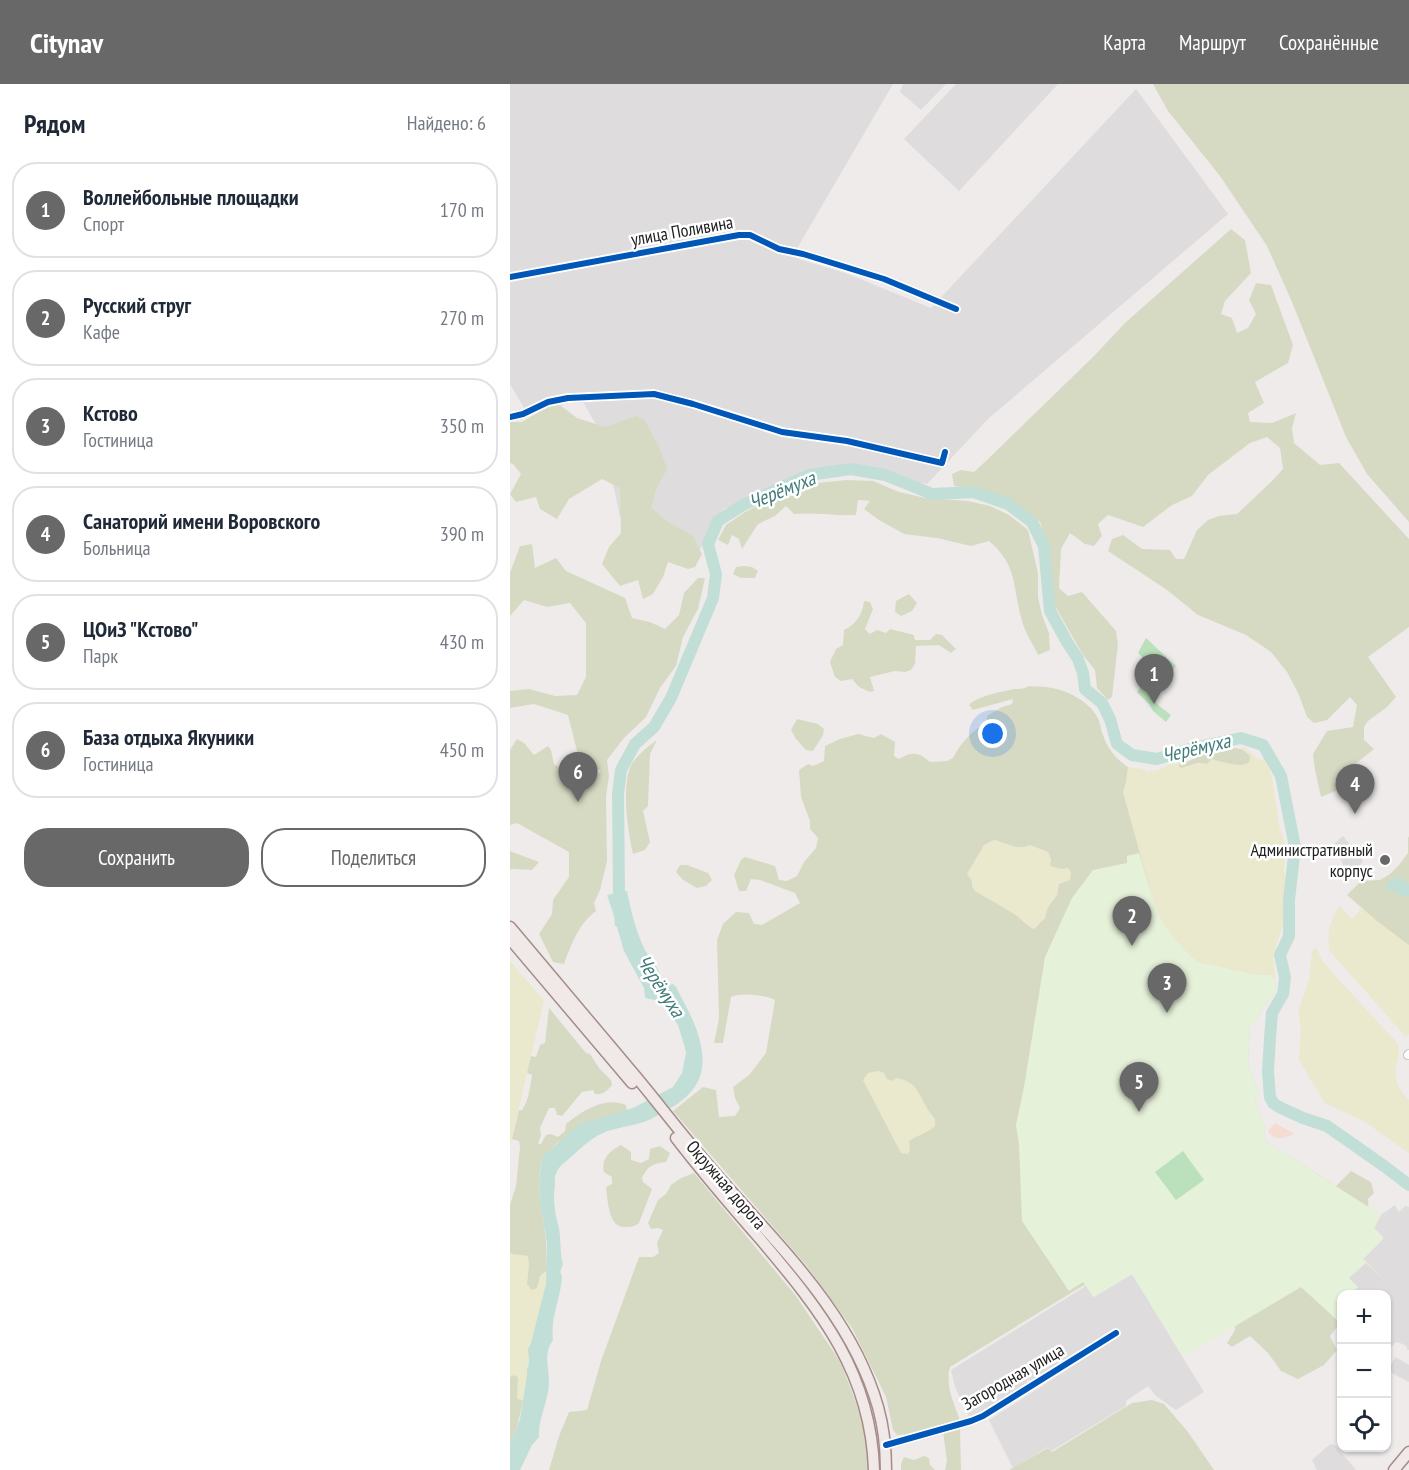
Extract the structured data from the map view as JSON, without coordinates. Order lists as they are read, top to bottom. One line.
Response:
{"streets":{"main road":["Окружная дорога"],"street":["улица Поливина","Загородная улица"]},"crossings":[["Окружная дорога","Загородная улица"]],"water":["Черёмуха"],"places":["Административный корпус"],"page":{"header":"Citynav","nav":["Карта","Маршрут","Сохранённые"],"heading":["Рядом","Найдено: 6"],"list":[{"mark":"1","name":"Воллейбольные площадки","note":"Спорт","value":"170 m"},{"mark":"2","name":"Русский струг","note":"Кафе","value":"270 m"},{"mark":"3","name":"Кстово","note":"Гостиница","value":"350 m"},{"mark":"4","name":"Санаторий имени Воровского","note":"Больница","value":"390 m"},{"mark":"5","name":"ЦОиЗ \"Кстово\"","note":"Парк","value":"430 m"},{"mark":"6","name":"База отдыха Якуники","note":"Гостиница","value":"450 m"}],"pins":["1","6","4","2","3","5"],"buttons":["Сохранить","Поделиться"],"map_buttons":["+","−"]}}
